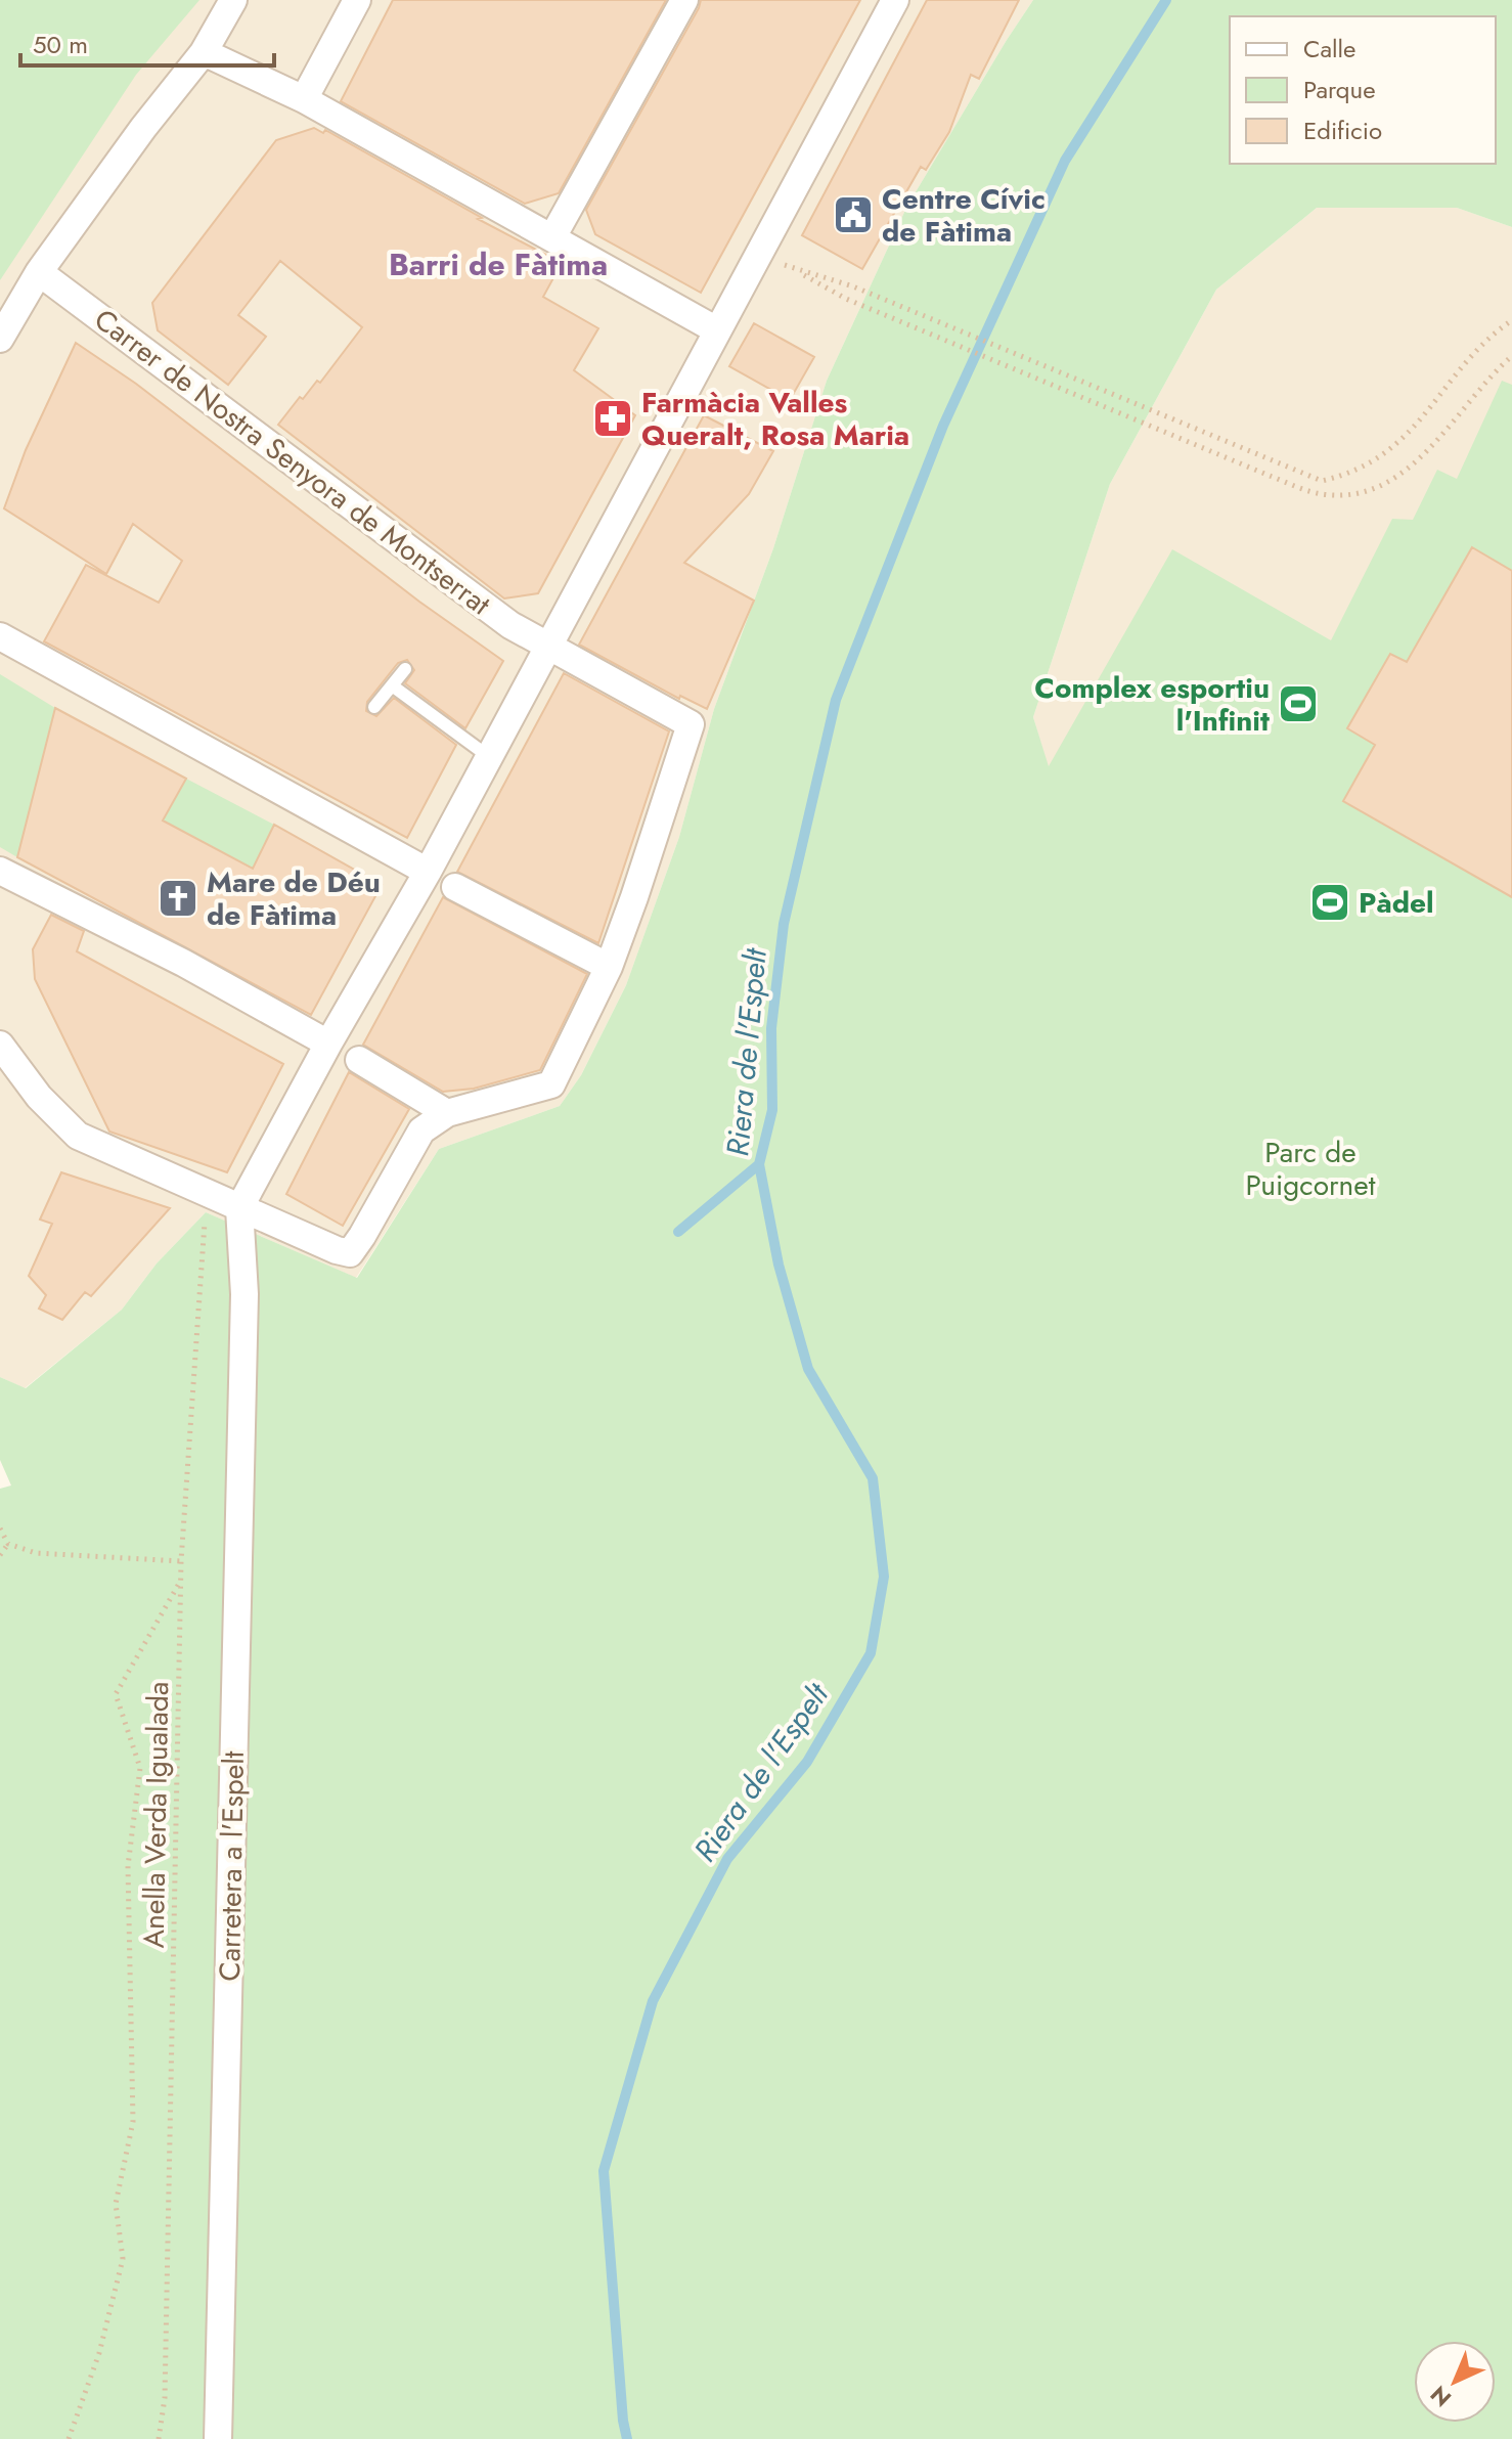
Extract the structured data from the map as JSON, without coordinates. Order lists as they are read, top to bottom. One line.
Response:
{"streets":{"street":["Carrer de Nostra Senyora de Montserrat","Carretera a l'Espelt"],"path":["Anella Verda Igualada"]},"districts":["Barri de Fàtima"],"water":["Riera de l'Espelt"],"parks":["Parc de Puigcornet"],"places":{"public building":["Centre Cívic de Fàtima"],"pharmacy":["Farmàcia Valles Queralt, Rosa Maria"],"sports":["Complex esportiu l'Infinit","Pàdel"],"church":["Mare de Déu de Fàtima"]},"legend":["Calle","Parque","Edificio"],"scale_bar":"50 m","north":"bottom left"}
